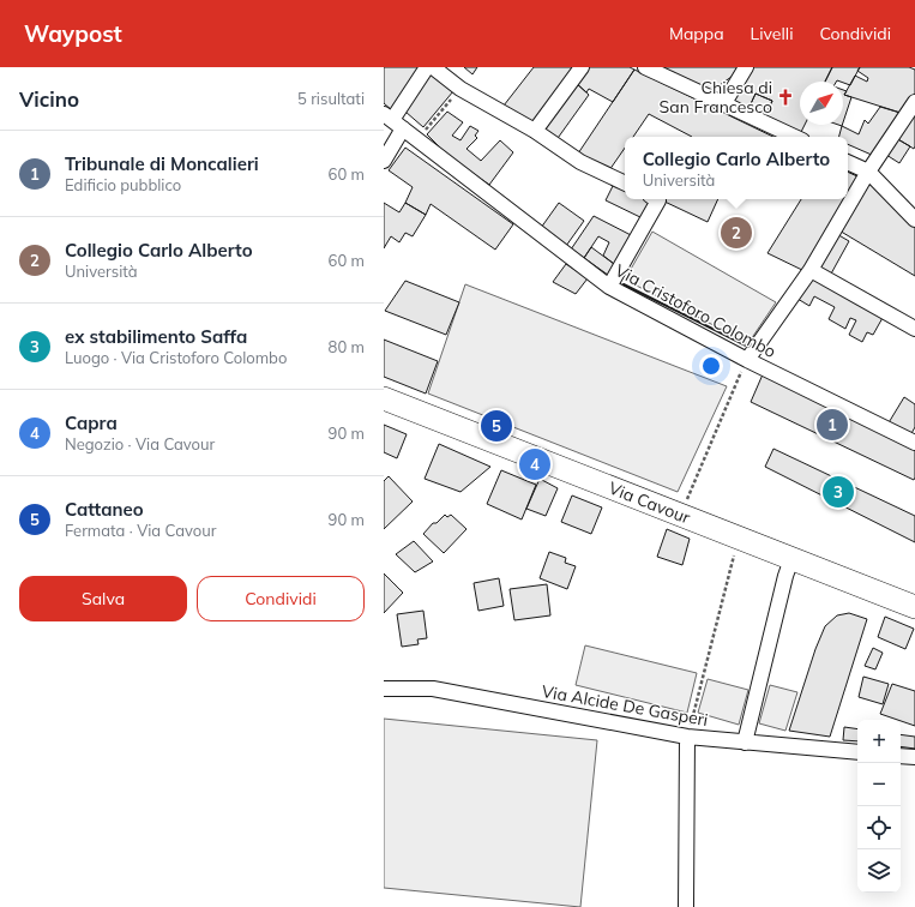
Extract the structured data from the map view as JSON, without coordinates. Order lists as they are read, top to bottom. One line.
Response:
{"streets":{"main road":["Via Cavour"],"street":["Via Cristoforo Colombo","Via Alcide De Gasperi"]},"places":{"church":["Chiesa di San Francesco"]},"north":"top right","page":{"header":"Waypost","nav":["Mappa","Livelli","Condividi"],"heading":["Vicino","5 risultati"],"list":[{"mark":"1","name":"Tribunale di Moncalieri","note":"Edificio pubblico","value":"60 m"},{"mark":"2","name":"Collegio Carlo Alberto","note":"Università","value":"60 m"},{"mark":"3","name":"ex stabilimento Saffa","note":"Luogo · Via Cristoforo Colombo","value":"80 m"},{"mark":"4","name":"Capra","note":"Negozio · Via Cavour","value":"90 m"},{"mark":"5","name":"Cattaneo","note":"Fermata · Via Cavour","value":"90 m"}],"popup":["Collegio Carlo Alberto","Università"],"pins":["2","1","5","4","3"],"buttons":["Salva","Condividi"],"map_buttons":["+","−"]}}
